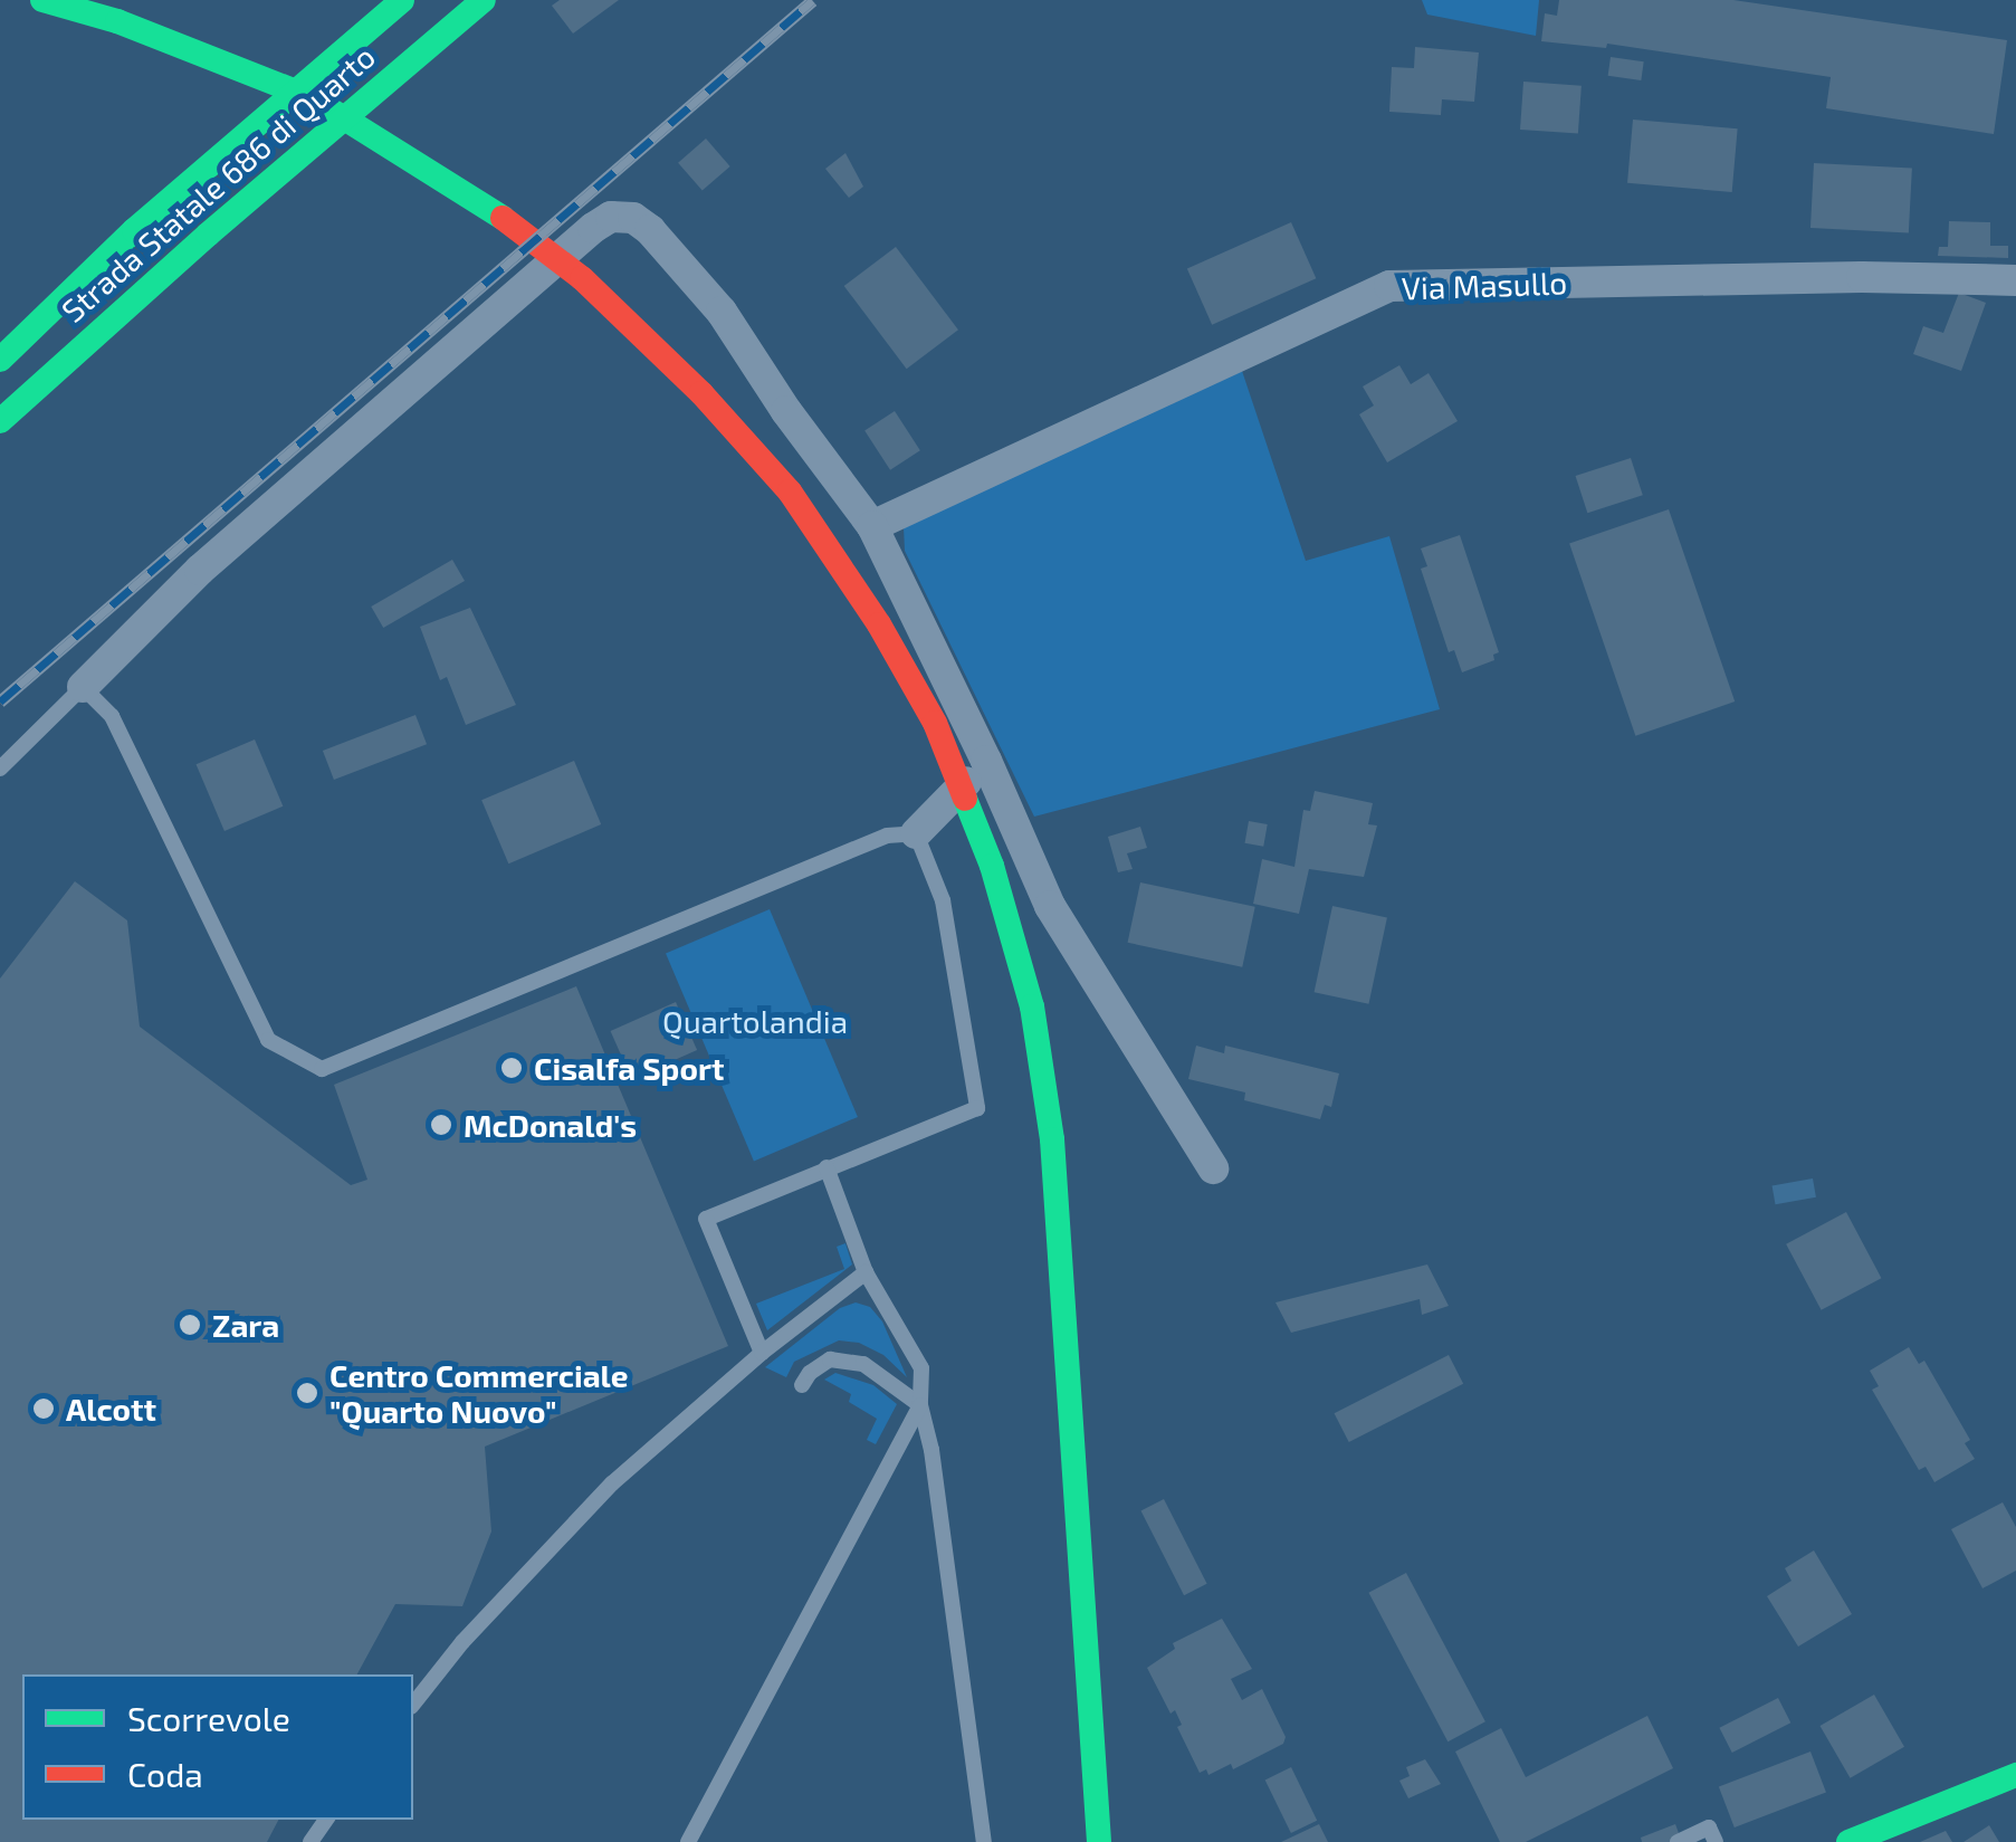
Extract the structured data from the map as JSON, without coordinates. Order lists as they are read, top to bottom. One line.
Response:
{"streets":{"main road":["Strada Statale 686 di Quarto"],"street":["Via Masullo"]},"parks":["Quartolandia"],"places":["Cisalfa Sport","McDonald's","Zara","Centro Commerciale \"Quarto Nuovo\"","Alcott"],"legend":["Scorrevole","Coda"]}
